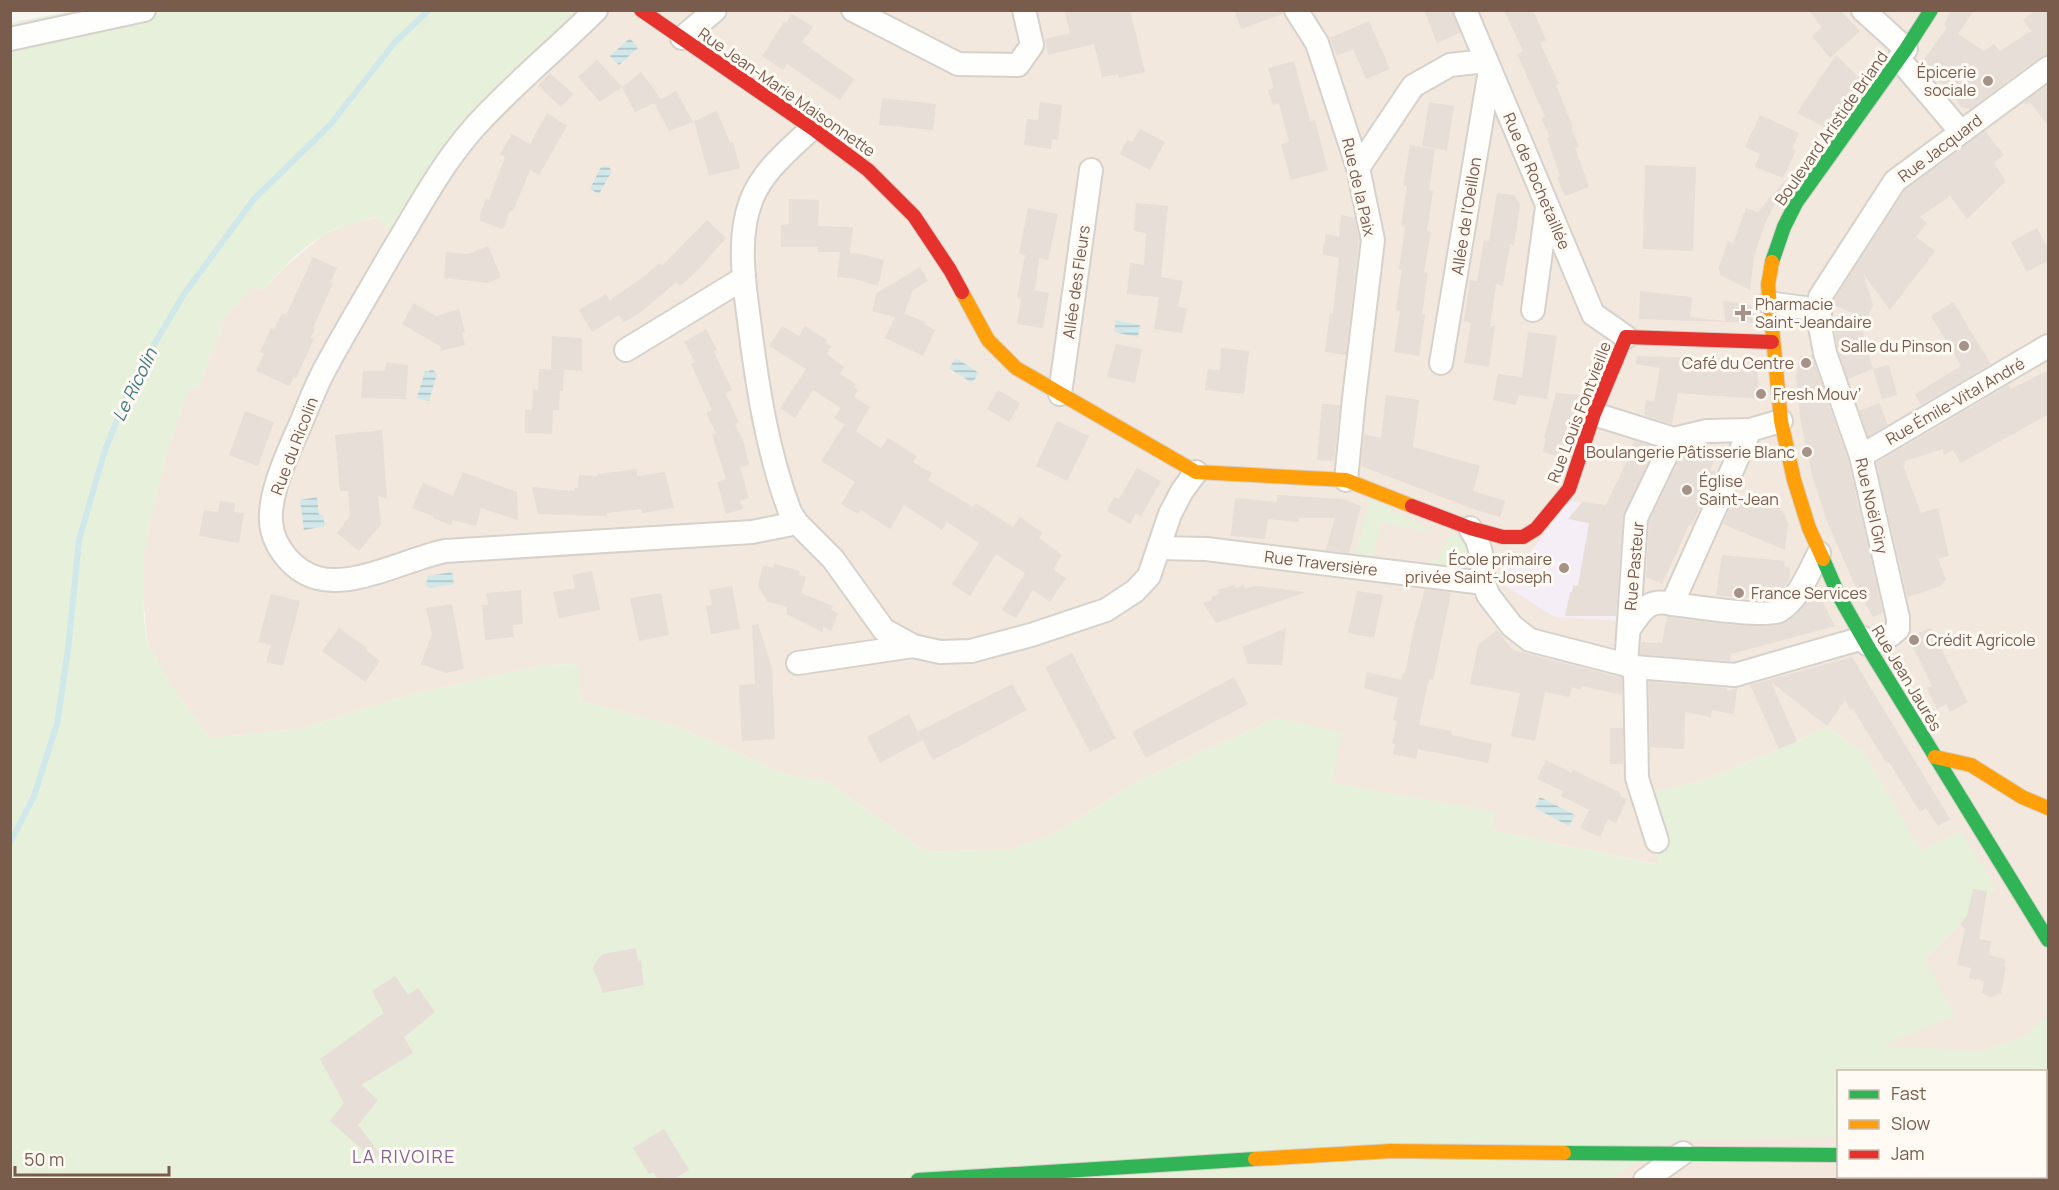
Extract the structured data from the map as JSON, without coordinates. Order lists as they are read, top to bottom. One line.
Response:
{"streets":{"main road":["Rue Jean-Marie Maisonnette","Boulevard Aristide Briand","Rue Louis Fontvieille","Rue Jean Jaurès"],"street":["Rue Jacquard","Rue de Rochetaillée","Rue de la Paix","Allée de l'Oeillon","Allée des Fleurs","Rue Émile-Vital André","Rue du Ricolin","Rue Noël Giry","Rue Traversière","Rue Pasteur"]},"crossings":[["Rue Jean-Marie Maisonnette","Rue de la Paix"],["Rue Jean-Marie Maisonnette","Allée des Fleurs"],["Rue Jean-Marie Maisonnette","Rue Louis Fontvieille"],["Boulevard Aristide Briand","Rue Louis Fontvieille"],["Boulevard Aristide Briand","Rue Jean Jaurès"],["Rue Jacquard","Rue Noël Giry"],["Rue de Rochetaillée","Allée de l'Oeillon"],["Rue de Rochetaillée","Rue Louis Fontvieille"],["Rue Émile-Vital André","Rue Noël Giry"],["Rue Louis Fontvieille","Rue Jean Jaurès"],["Rue Noël Giry","Rue Traversière"],["Rue Noël Giry","Rue Pasteur"],["Rue Noël Giry","Rue Jean Jaurès"]],"districts":["LA RIVOIRE"],"water":["Le Ricolin"],"places":{"other":["Épicerie sociale","Salle du Pinson","Café du Centre","Fresh Mouv’","Boulangerie Pâtisserie Blanc","Église Saint-Jean","École primaire privée Saint-Joseph","France Services","Crédit Agricole"],"health":["Pharmacie Saint-Jeandaire"]},"legend":["Fast","Slow","Jam"],"scale_bar":"50 m"}
